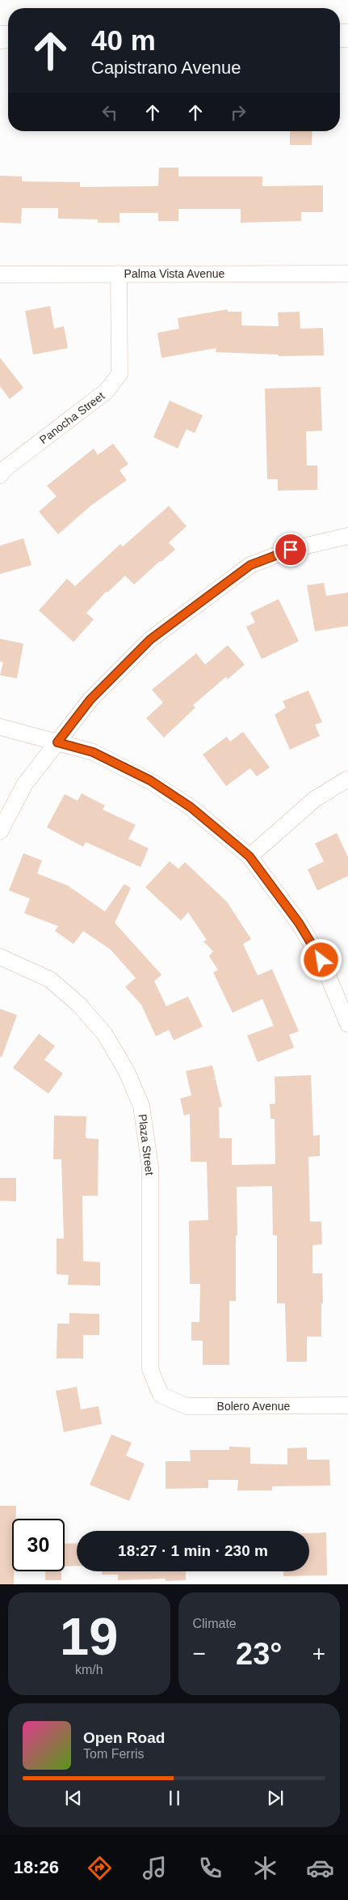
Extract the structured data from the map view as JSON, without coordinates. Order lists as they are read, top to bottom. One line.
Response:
{"streets":{"street":["Palma Vista Avenue","Panocha Street","Plaza Street","Bolero Avenue"]},"crossings":[["Palma Vista Avenue","Panocha Street"],["Plaza Street","Bolero Avenue"]],"page":{"turn":["40 m","Capistrano Avenue"],"limit":"30","trip":"18:27 · 1 min · 230 m","tile":[["19","km/h"],"Climate"],"heat":["−","23°","+"],"song":["Open Road","Tom Ferris"],"tabs":"18:26"}}
